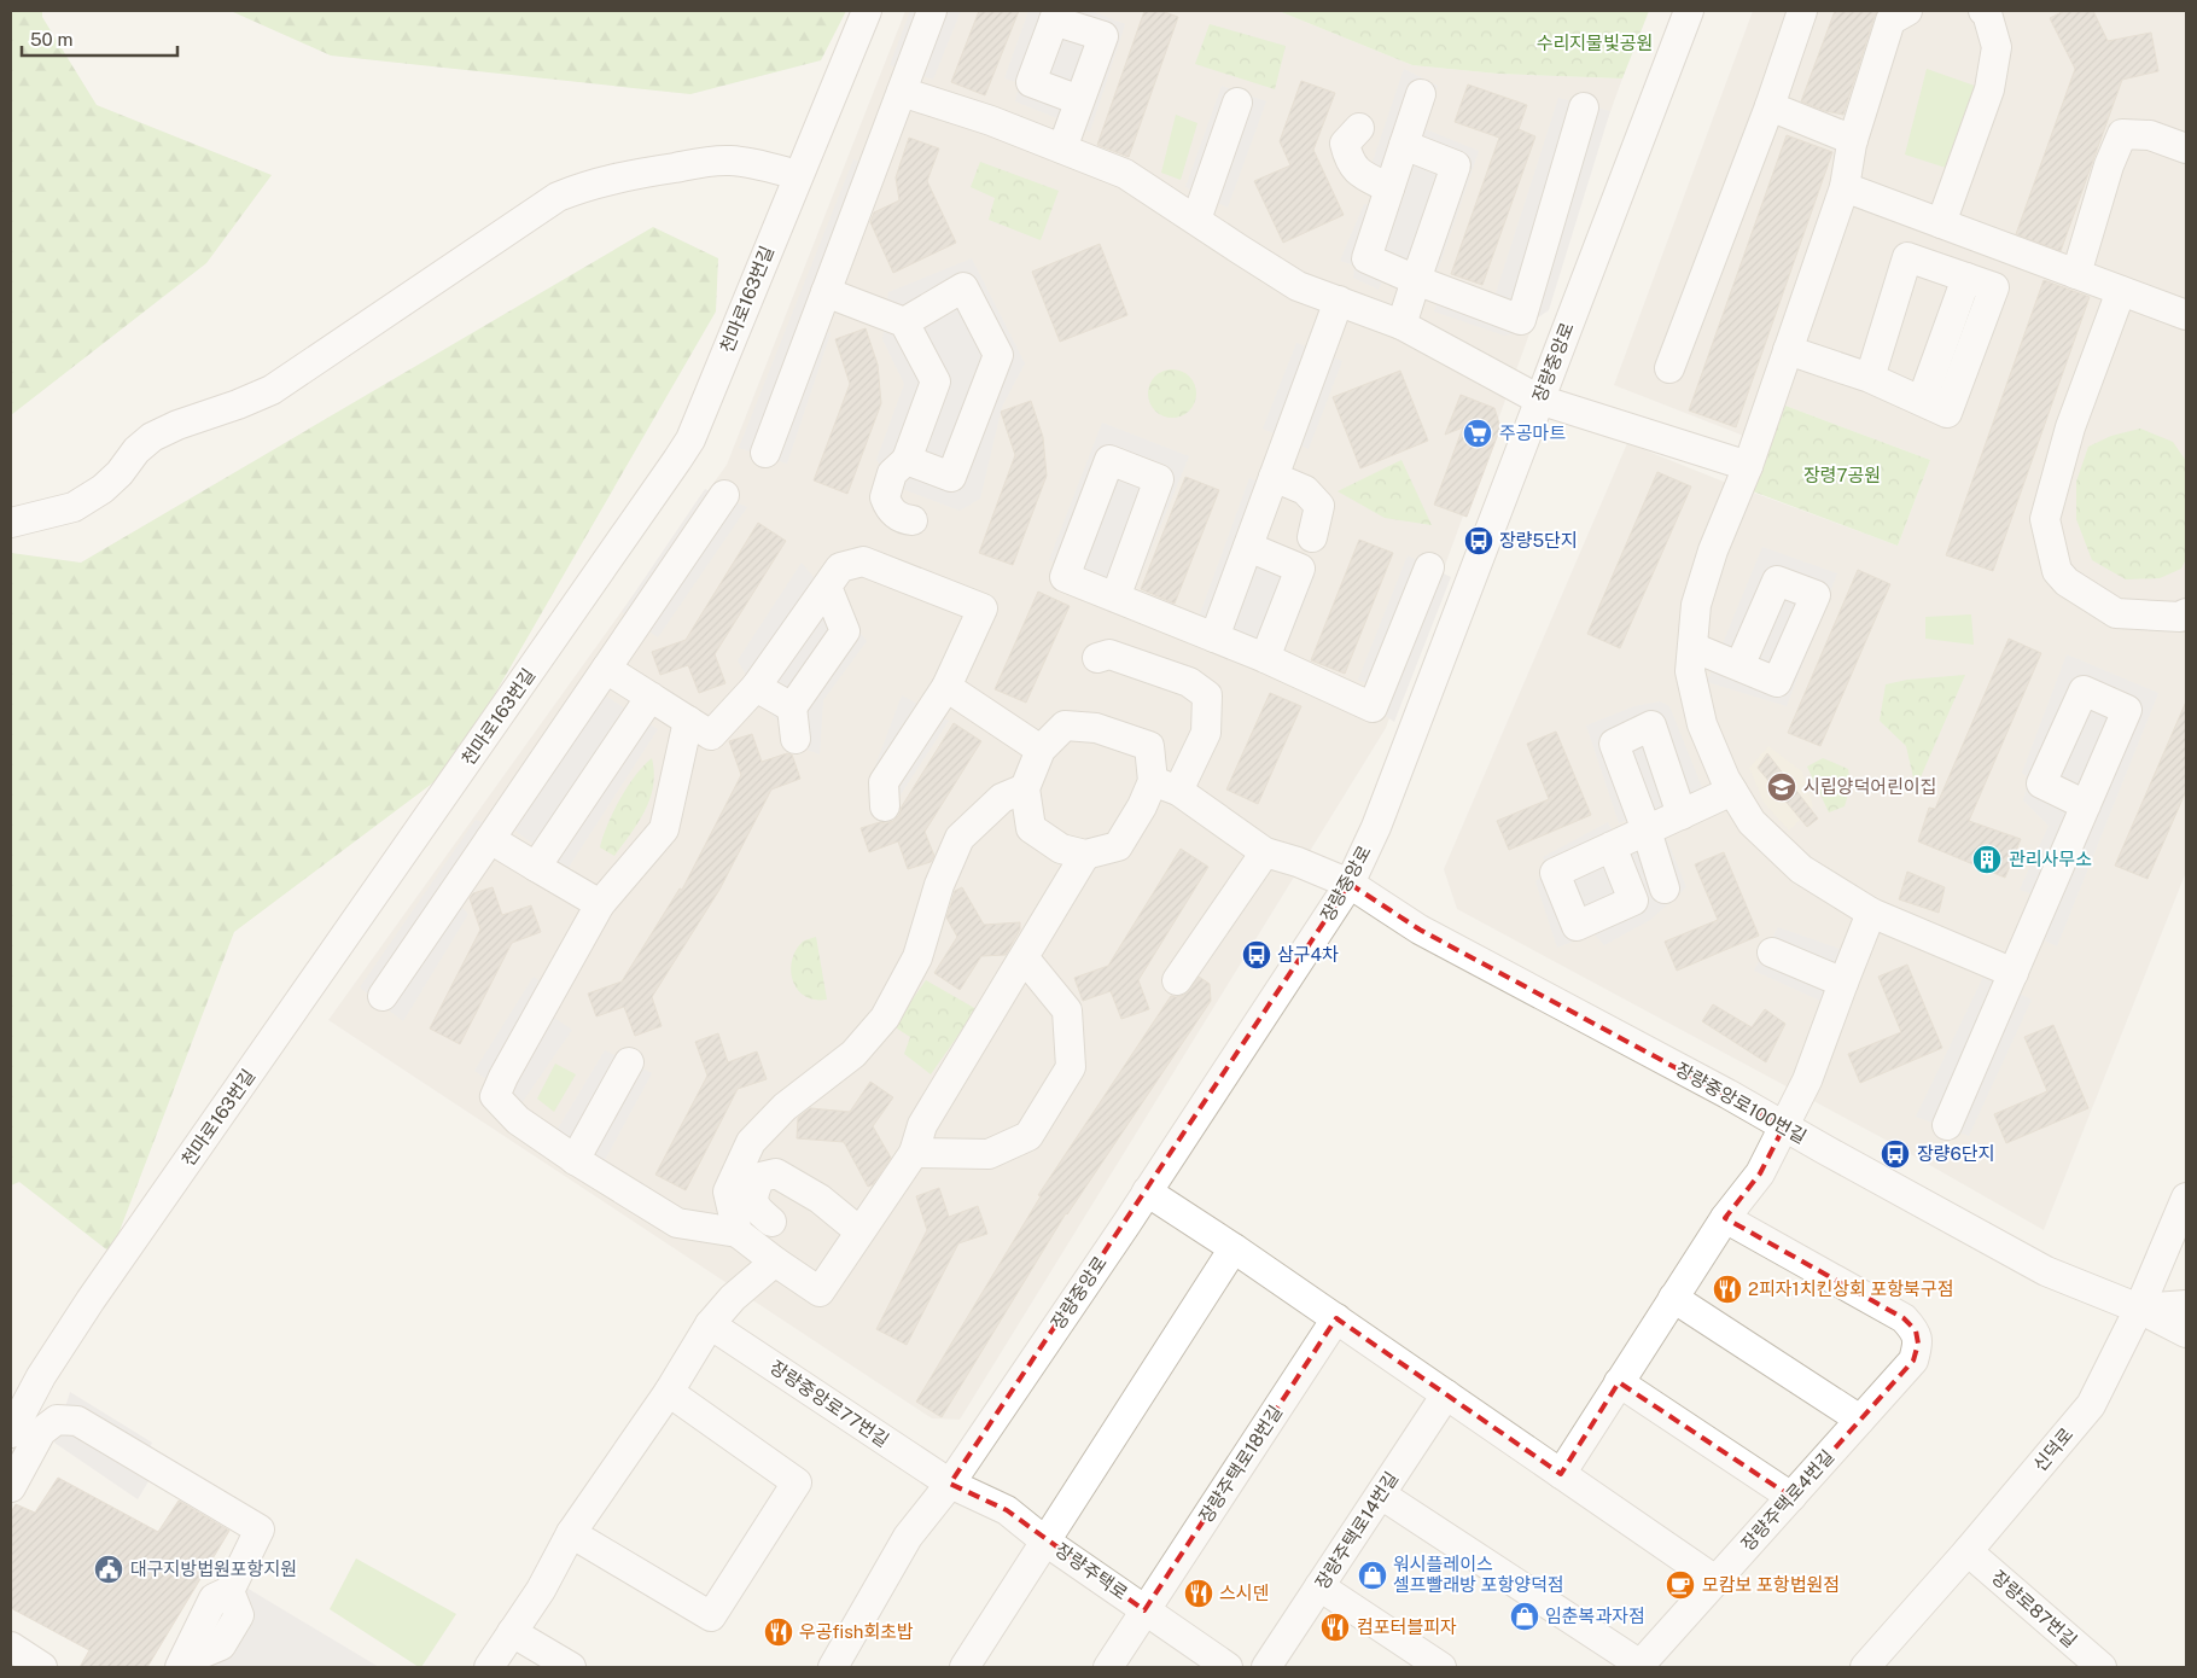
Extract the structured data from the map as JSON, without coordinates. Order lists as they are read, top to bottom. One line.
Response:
{"streets":{"street":["천마로163번길","장량중앙로","장량중앙로100번길","장량중앙로77번길","신덕로","장량주택로18번길","장량주택로4번길","장량주택로14번길","장량주택로","장량로87번길"]},"crossings":[["장량중앙로","장량중앙로100번길"],["장량중앙로","장량중앙로77번길"],["장량중앙로","장량주택로"],["장량중앙로100번길","신덕로"],["장량중앙로77번길","장량주택로"],["신덕로","장량로87번길"],["장량주택로18번길","장량주택로"]],"parks":["수리지물빛공원","장령7공원"],"places":{"supermarket":["주공마트"],"bus stop":["장량5단지","삼구4차","장량6단지"],"school or university":["시립양덕어린이집"],"building":["관리사무소"],"restaurant":["2피자1치킨상회 포항북구점","스시덴","컴포터블피자","우공fish회초밥"],"public building":["대구지방법원포항지원"],"shop":["워시플레이스 셀프빨래방 포항양덕점","임춘복과자점"],"cafe":["모캄보 포항법원점"]},"scale_bar":"50 m"}
